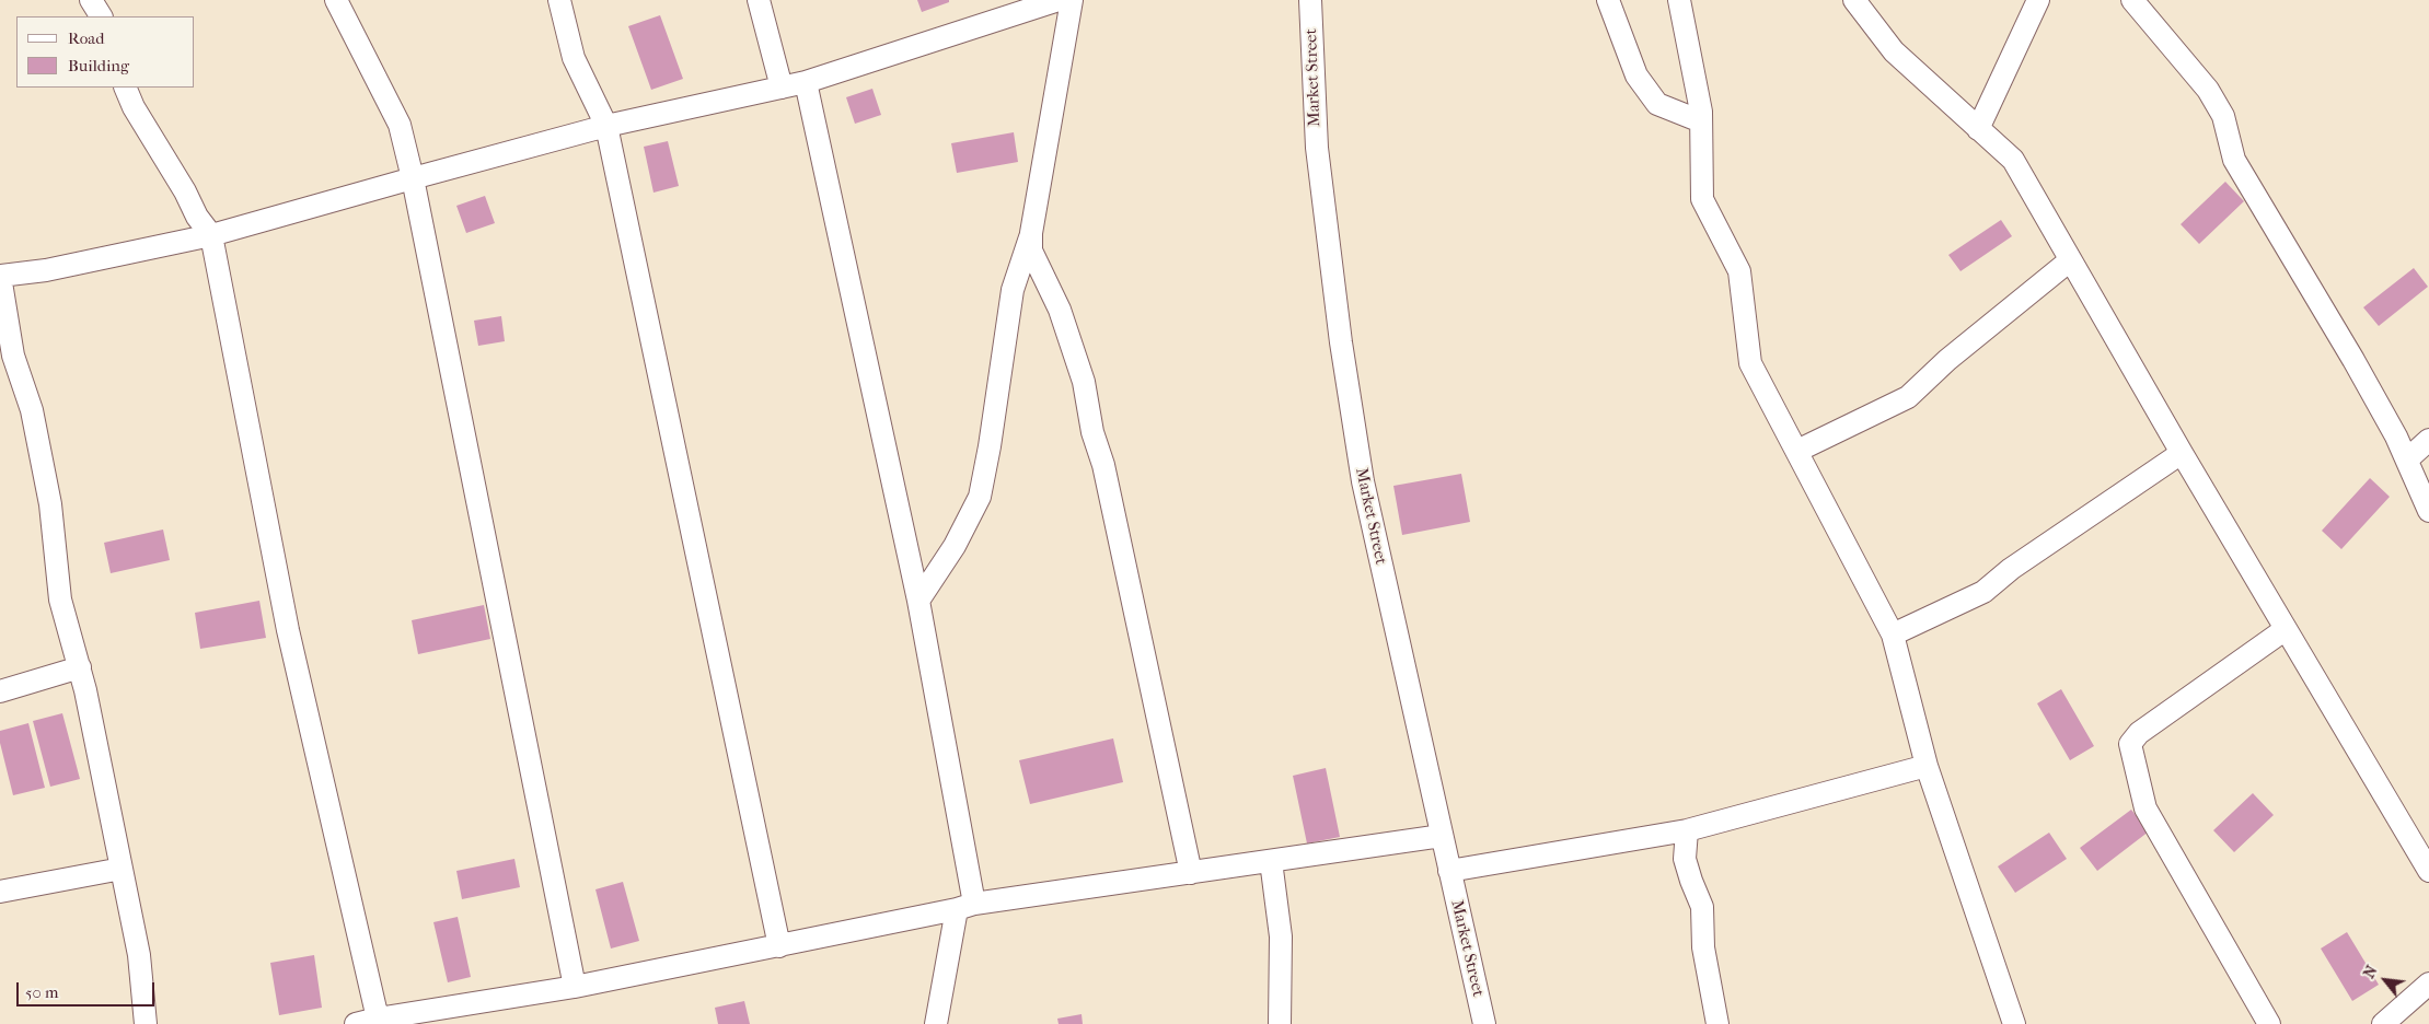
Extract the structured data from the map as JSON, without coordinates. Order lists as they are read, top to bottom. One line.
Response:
{"streets":{"street":["Market Street"]},"legend":["Road","Building"],"scale_bar":"50 m","north":"top left"}
